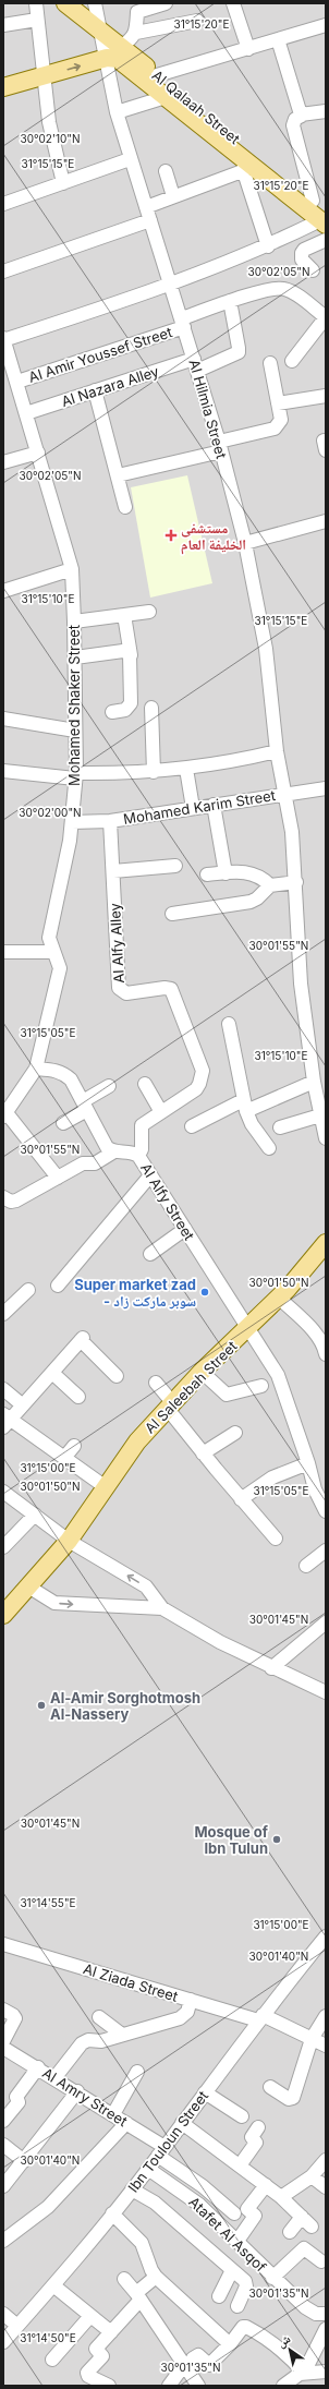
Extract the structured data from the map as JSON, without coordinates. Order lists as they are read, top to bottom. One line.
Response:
{"streets":{"main road":["Al Qalaah Street","Al Saleebah Street"],"street":["Al Amir Youssef Street","Al Nazara Alley","Al Hilmia Street","Mohamed Shaker Street","Mohamed Karim Street","Al Alfy Alley","Al Alfy Street","Al Ziada Street","Al Amry Street","Ibn Touloun Street","Atafet Al Asqof"]},"crossings":[["Al Qalaah Street","Al Hilmia Street"],["Al Amir Youssef Street","Al Nazara Alley"],["Al Amir Youssef Street","Al Hilmia Street"],["Al Amir Youssef Street","Mohamed Shaker Street"],["Al Nazara Alley","Al Hilmia Street"],["Al Nazara Alley","Mohamed Shaker Street"],["Al Hilmia Street","Mohamed Karim Street"],["Mohamed Shaker Street","Mohamed Karim Street"],["Mohamed Karim Street","Al Alfy Alley"],["Al Alfy Alley","Al Alfy Street"],["Al Alfy Street","Al Saleebah Street"],["Al Ziada Street","Ibn Touloun Street"],["Al Amry Street","Ibn Touloun Street"],["Ibn Touloun Street","Atafet Al Asqof"]],"places":{"health":["مستشفى الخليفة العام"],"other":["Super market zad - سوبر ماركت زاد","Al-Amir Sorghotmosh Al-Nassery","Mosque of Ibn Tulun"]},"north":"top left","coordinates":["31°15'20\"E","30°02'10\"N","31°15'15\"E","30°02'05\"N","31°15'10\"E","30°02'00\"N","30°01'55\"N","31°15'05\"E","30°01'50\"N","31°15'00\"E","30°01'45\"N","31°14'55\"E","30°01'40\"N","30°01'35\"N","31°14'50\"E"]}
